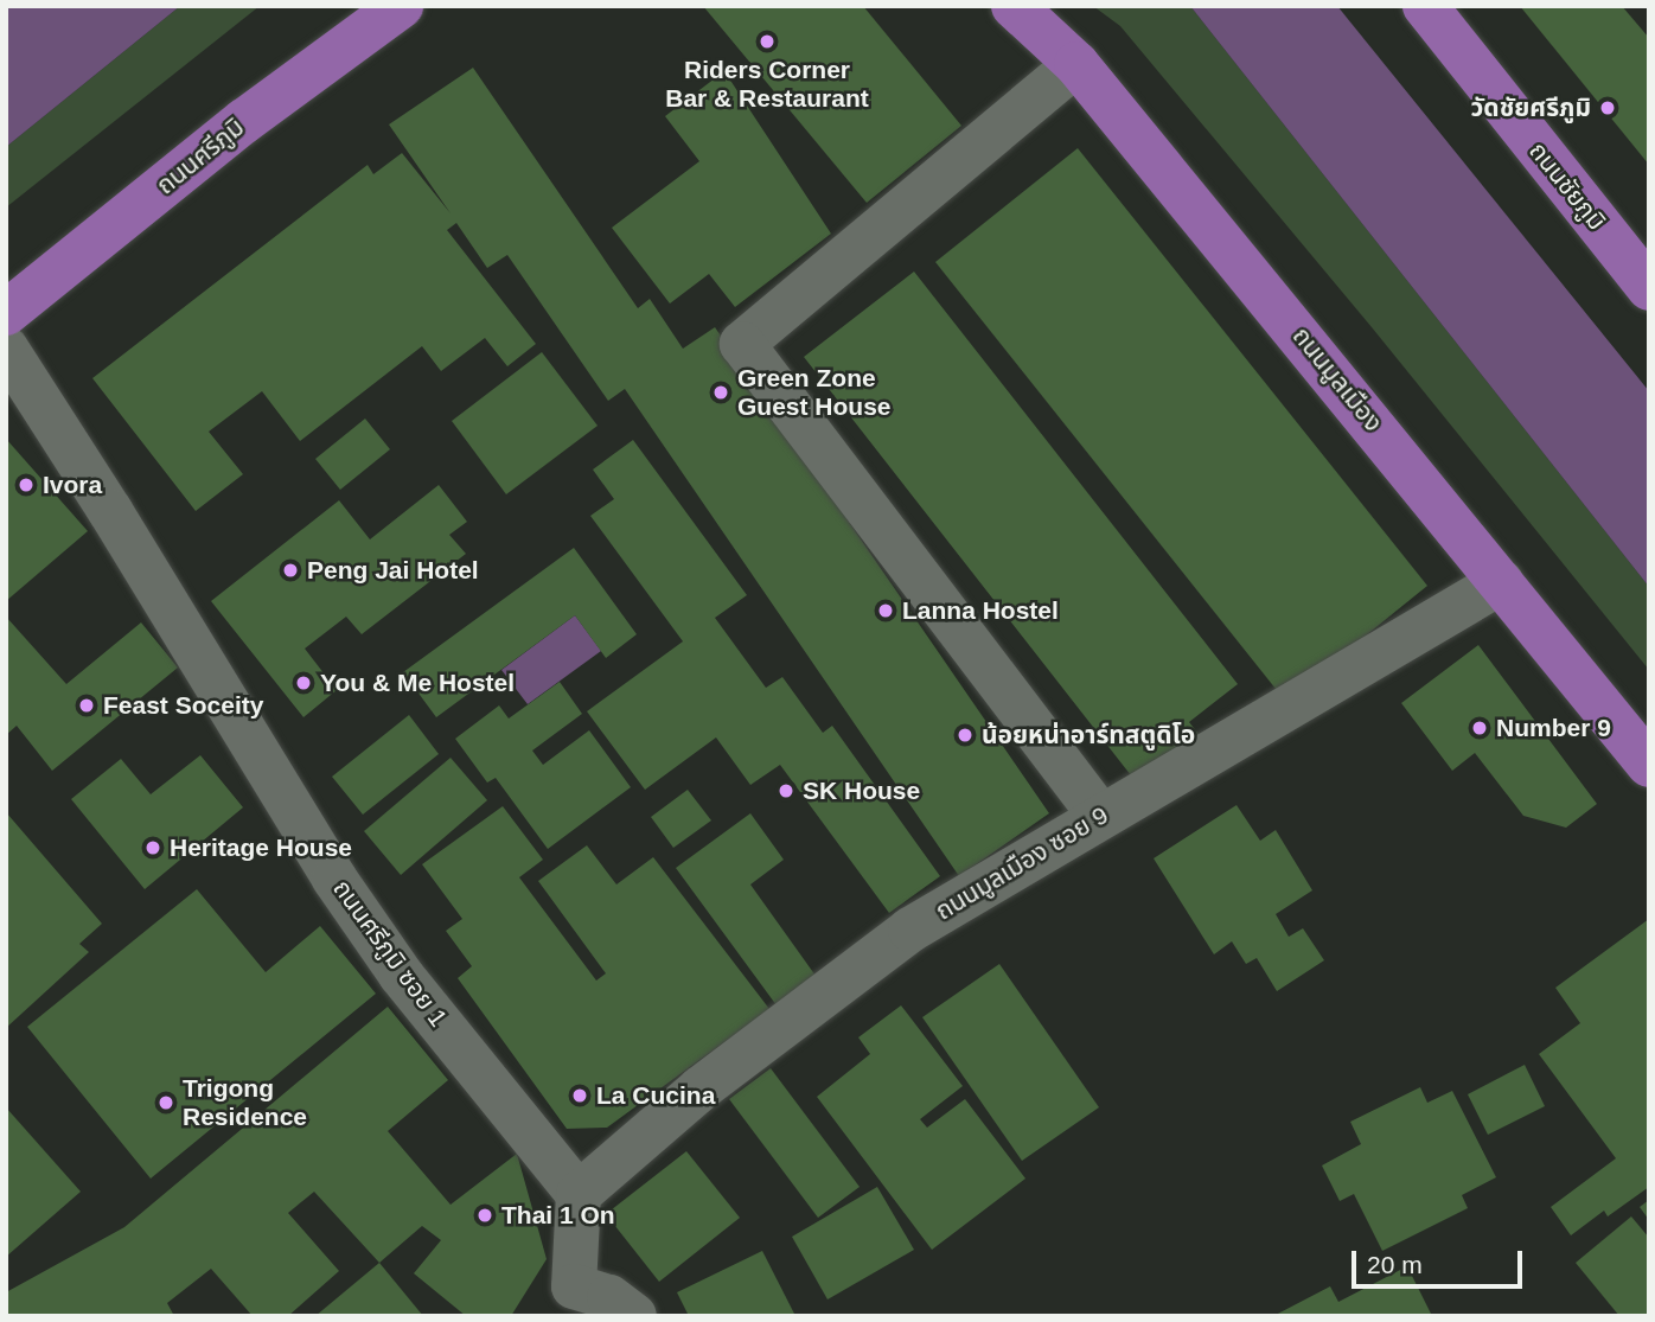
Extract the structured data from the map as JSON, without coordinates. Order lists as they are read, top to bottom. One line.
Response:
{"streets":{"main road":["ถนนศรีภูมิ","ถนนชัยภูมิ","ถนนมูลเมือง"],"street":["ถนนมูลเมือง ซอย 9","ถนนศรีภูมิ ซอย 1"]},"crossings":[["ถนนมูลเมือง","ถนนมูลเมือง ซอย 9"],["ถนนมูลเมือง ซอย 9","ถนนศรีภูมิ ซอย 1"]],"places":["Riders Corner Bar & Restaurant","วัดชัยศรีภูมิ","Green Zone Guest House","Ivora","Peng Jai Hotel","Lanna Hostel","You & Me Hostel","Feast Soceity","Number 9","น้อยหน่าอาร์ทสตูดิโอ","SK House","Heritage House","La Cucina","Trigong Residence","Thai 1 On"],"scale_bar":"20 m"}
